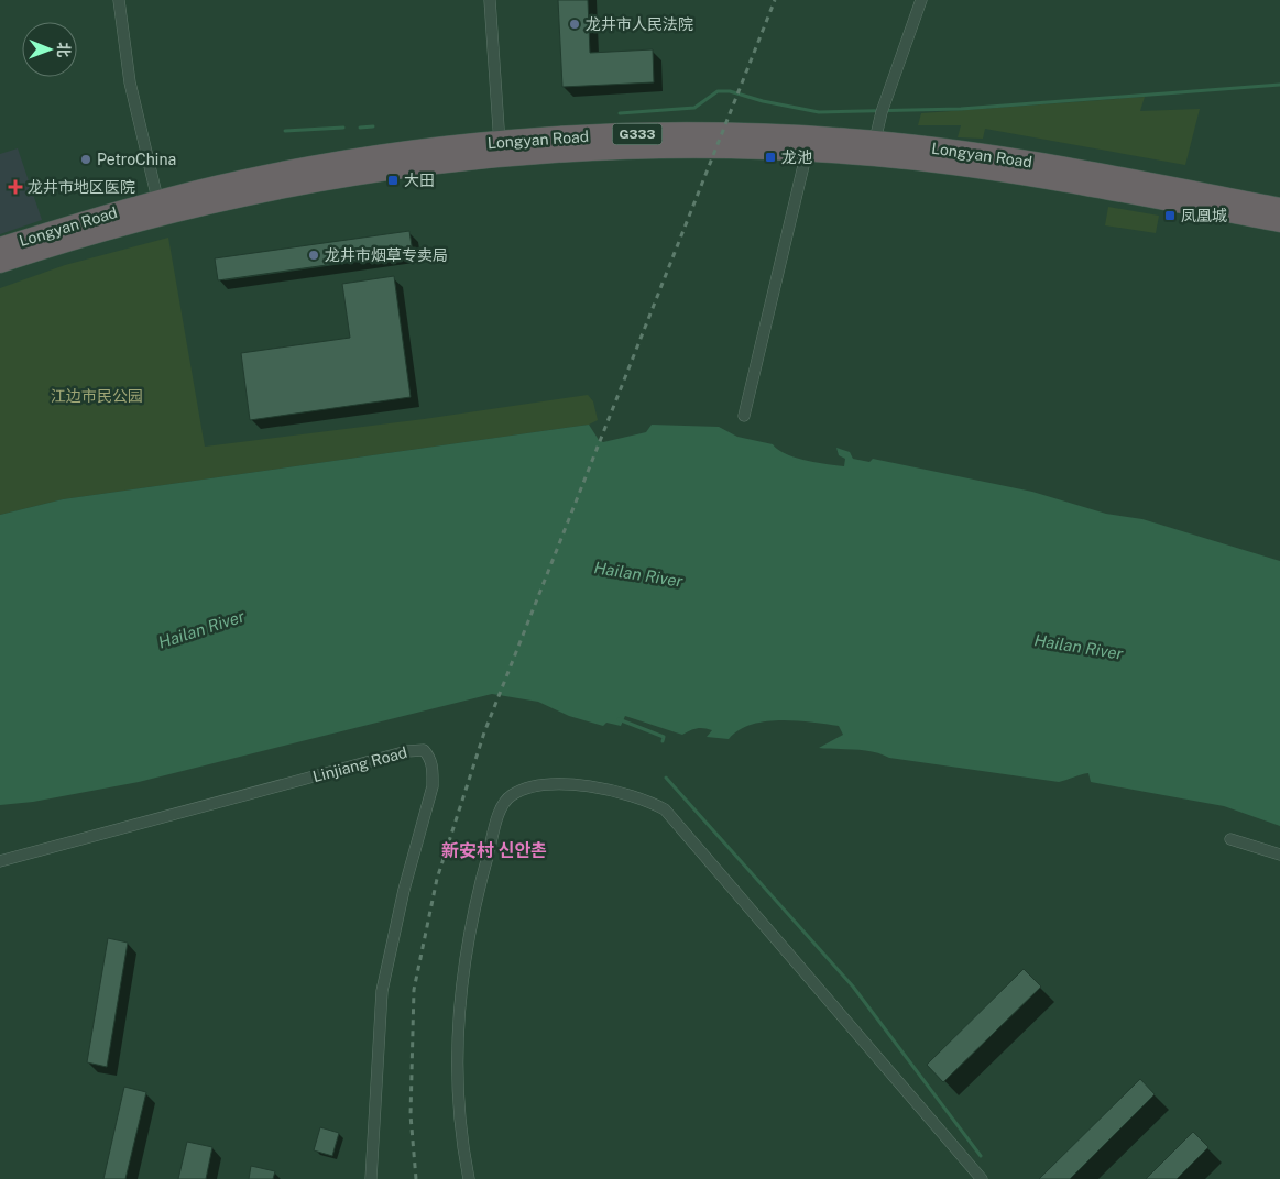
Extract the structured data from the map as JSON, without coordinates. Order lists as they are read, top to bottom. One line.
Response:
{"streets":{"highway":["G333","Longyan Road"],"street":["Linjiang Road"]},"districts":["新安村 신안촌"],"water":["Hailan River"],"parks":["江边市民公园"],"places":{"other":["龙井市人民法院","PetroChina","龙井市烟草专卖局"],"transit":["龙池","大田","凤凰城"],"health":["龙井市地区医院"]},"north":"right"}
